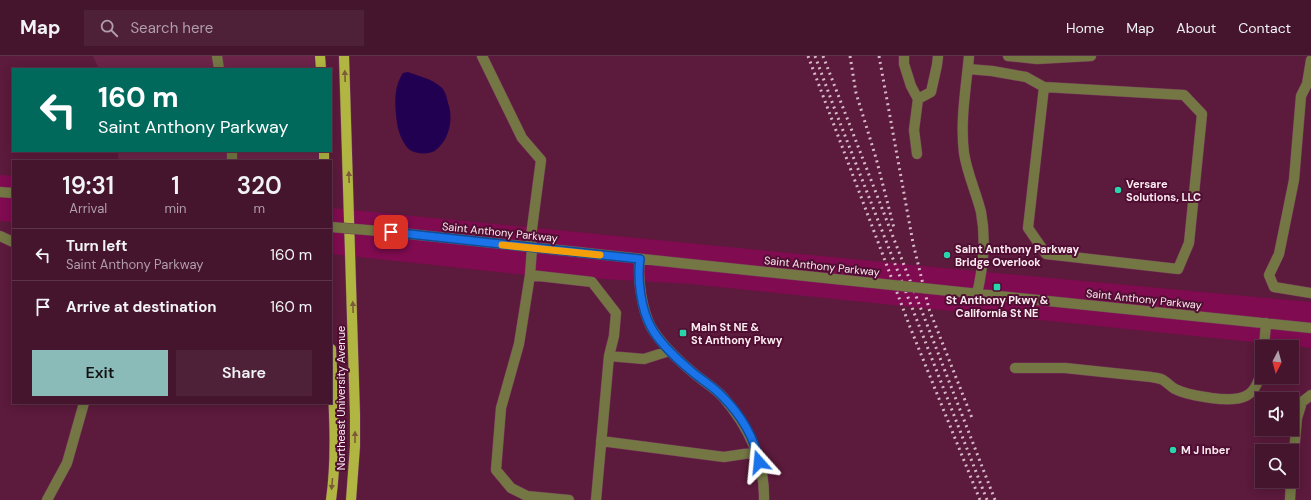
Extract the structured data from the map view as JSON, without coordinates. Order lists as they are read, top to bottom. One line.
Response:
{"streets":{"main road":["Northeast University Avenue"],"street":["Saint Anthony Parkway"]},"places":{"other":["Versare Solutions, LLC","Saint Anthony Parkway Bridge Overlook","M J Inber"],"transit":["St Anthony Pkwy & California St NE","Main St NE & St Anthony Pkwy"]},"north":"bottom","page":{"header":"Map","search":"Search here","nav":["Home","Map","About","Contact"],"turn":["160 m","Saint Anthony Parkway"],"eta":["19:31","Arrival","1","min","320","m"],"list":[{"name":"Turn left","note":"Saint Anthony Parkway","value":"160 m"},{"name":"Arrive at destination","value":"160 m"}],"buttons":["Exit","Share"]}}
